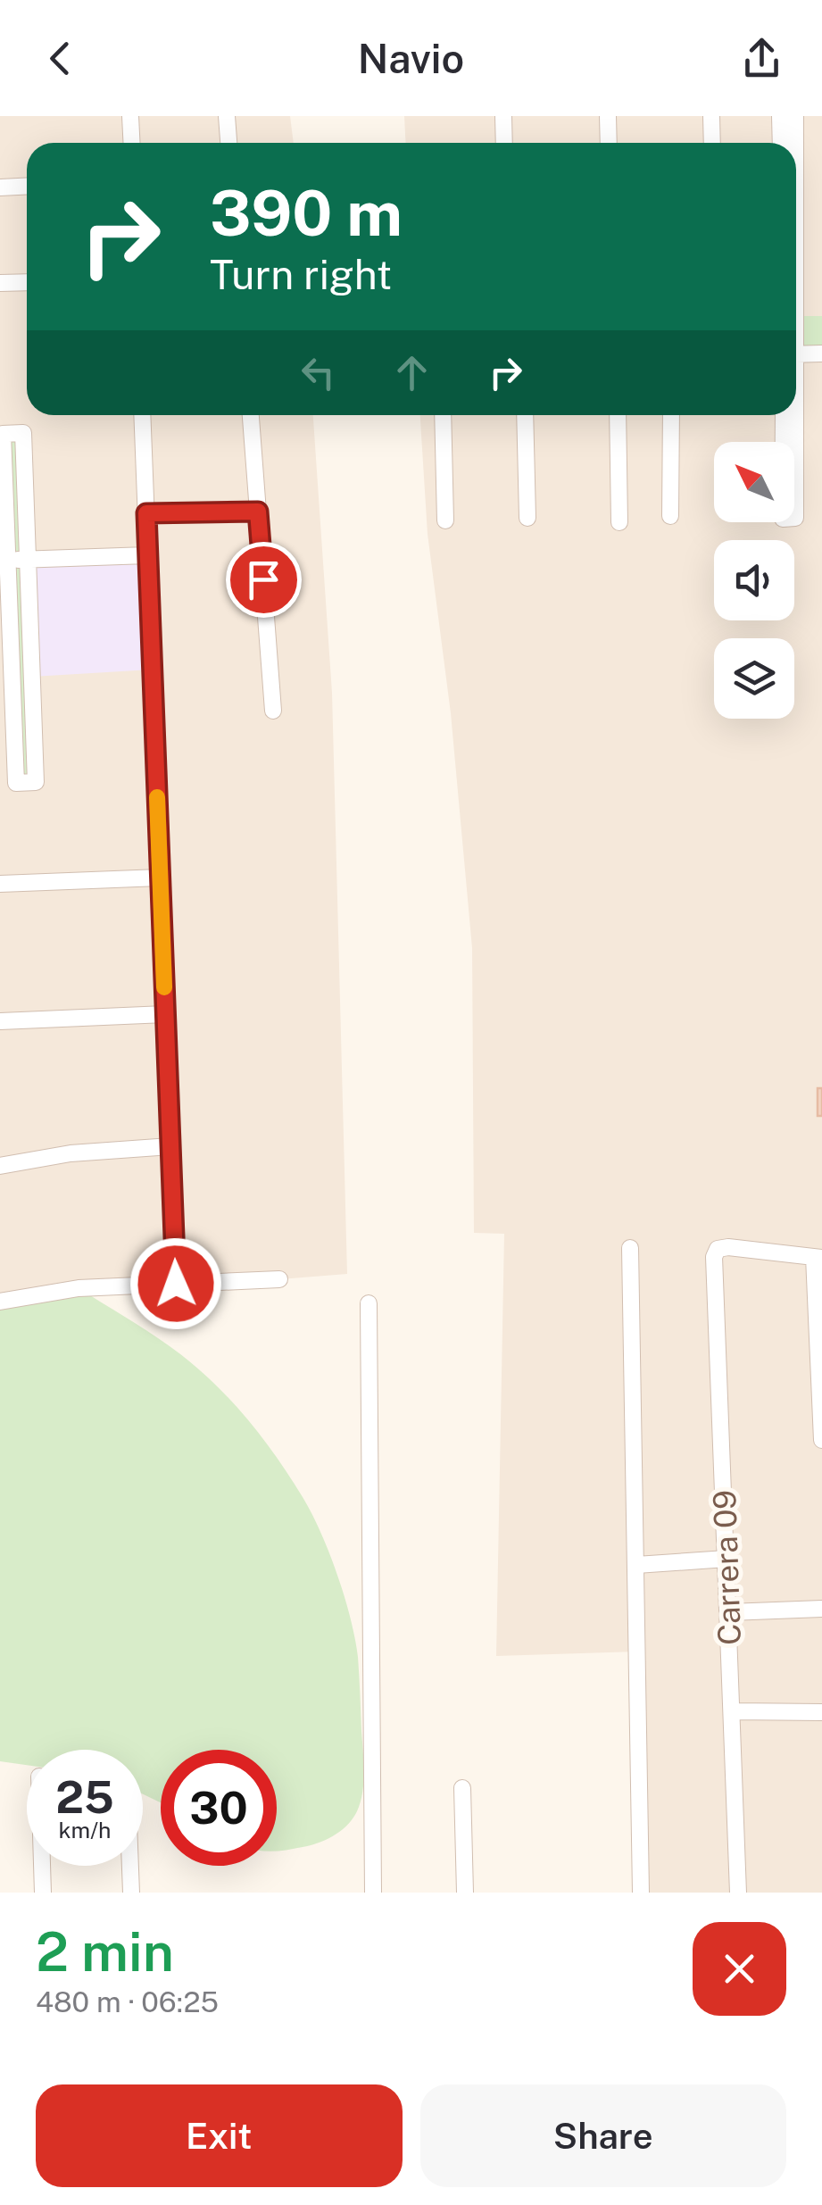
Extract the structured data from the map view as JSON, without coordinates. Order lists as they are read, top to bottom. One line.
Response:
{"streets":{"street":["Carrera 09"]},"north":"top left","page":{"header":"Navio","turn":["390 m","Turn right"],"speed":"25 km/h","limit":"30","heading":["2 min","480 m · 06:25"],"buttons":["Exit","Share"]}}
